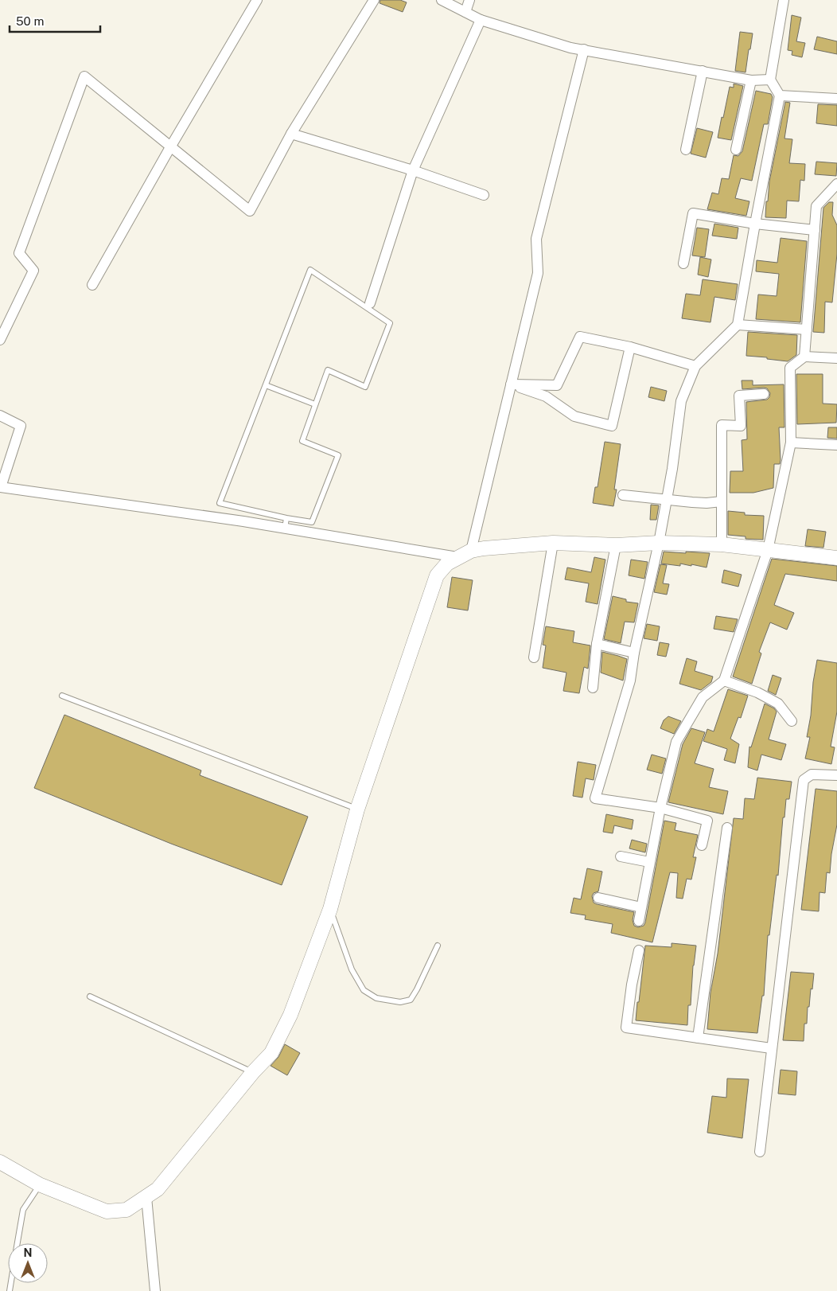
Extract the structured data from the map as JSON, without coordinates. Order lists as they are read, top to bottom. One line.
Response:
{"scale_bar":"50 m","north":"top"}
